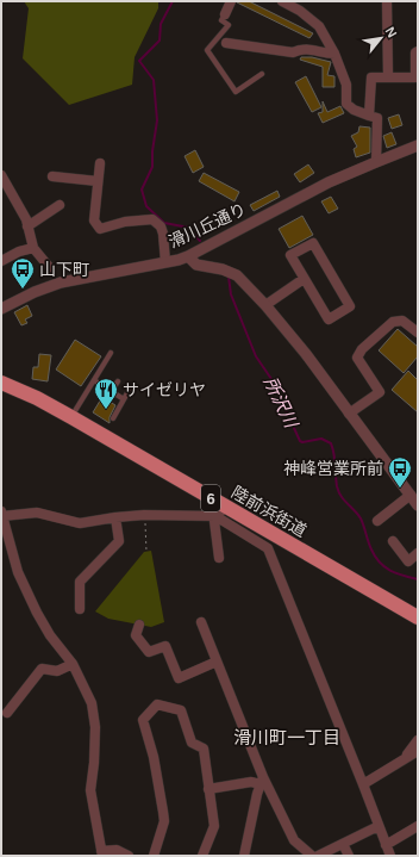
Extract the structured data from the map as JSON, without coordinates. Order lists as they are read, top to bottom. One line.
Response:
{"streets":{"highway":["6","陸前浜街道"],"street":["滑川丘通り"]},"districts":["滑川町一丁目"],"water":["所沢川"],"places":{"bus stop":["山下町","神峰営業所前"],"restaurant":["サイゼリヤ"]},"north":"top right"}
